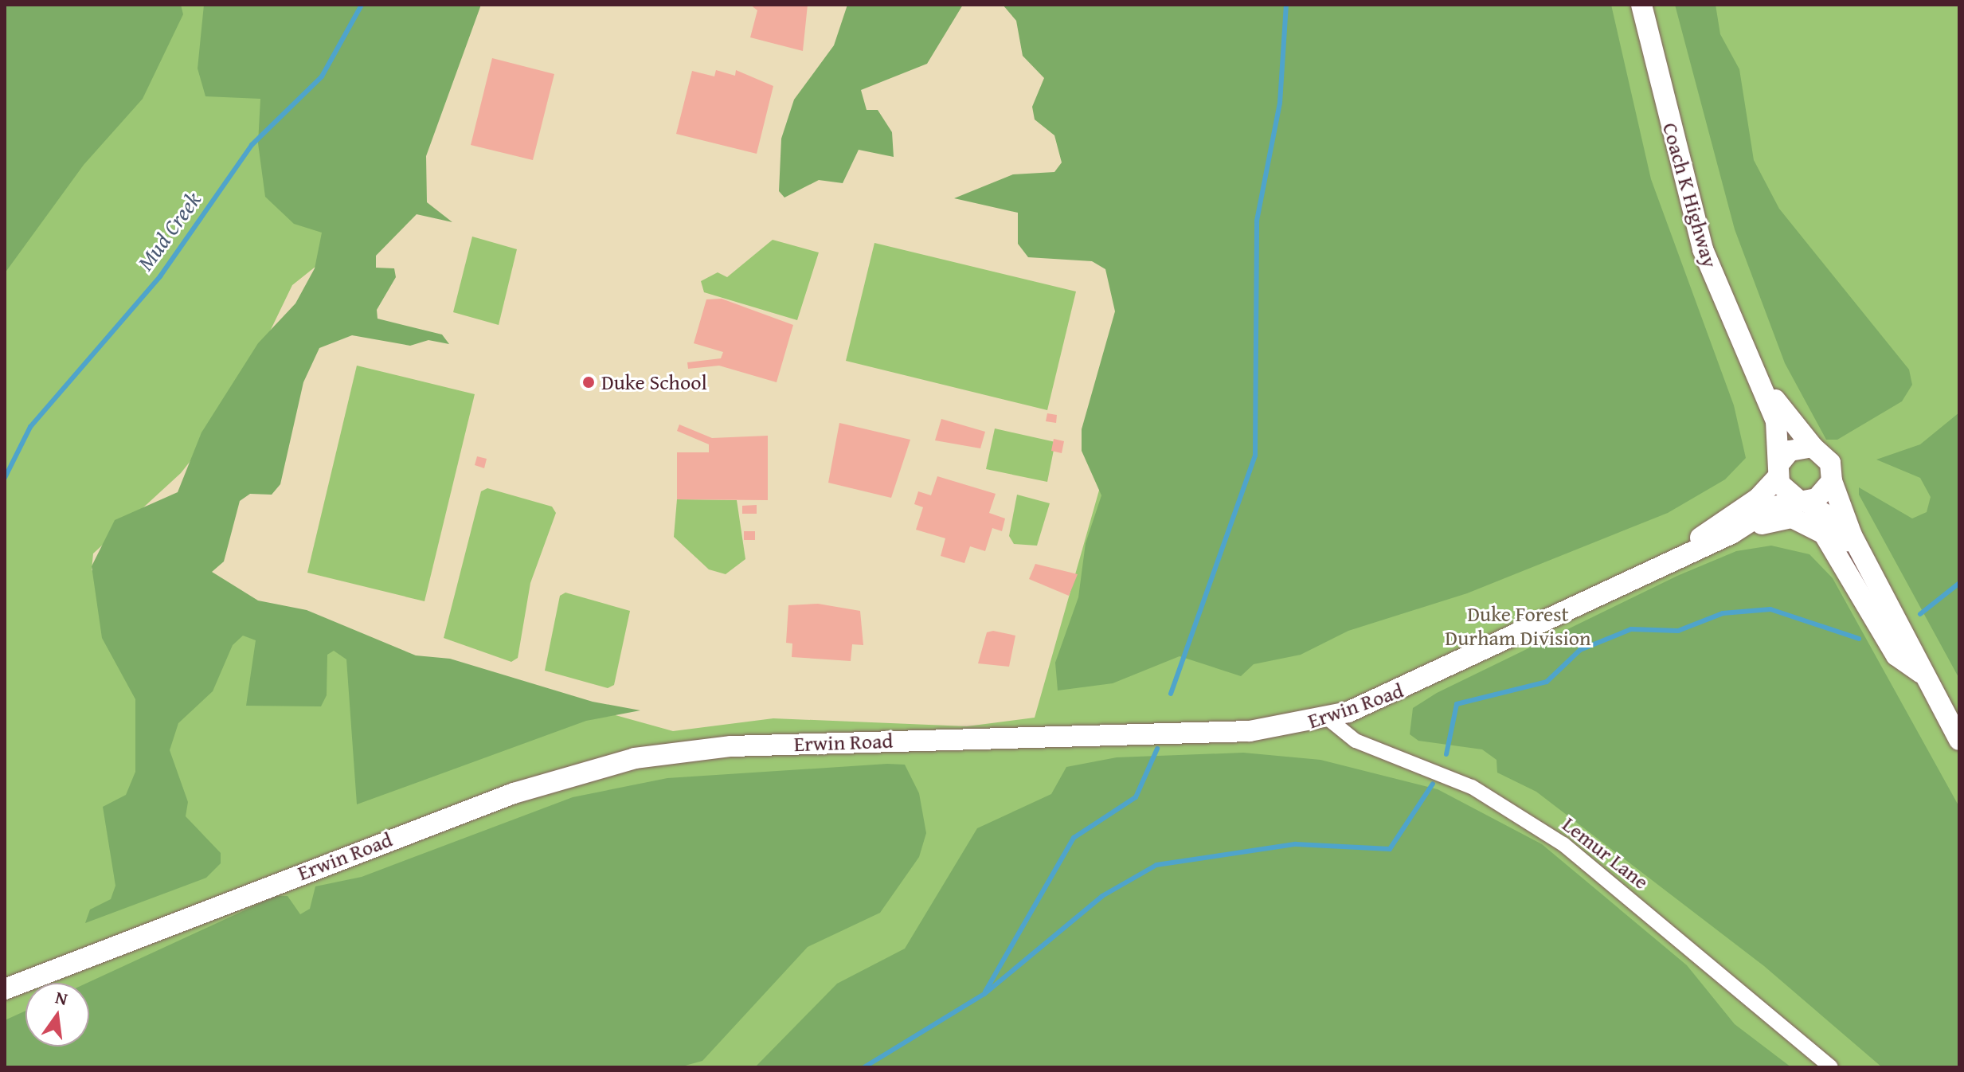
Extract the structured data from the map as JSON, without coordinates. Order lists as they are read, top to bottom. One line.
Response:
{"streets":{"main road":["Coach K Highway","Erwin Road"],"street":["Lemur Lane"]},"crossings":[["Coach K Highway","Erwin Road"],["Erwin Road","Lemur Lane"]],"water":["Mud Creek"],"parks":["Duke Forest Durham Division"],"places":["Duke School"],"north":"top"}
